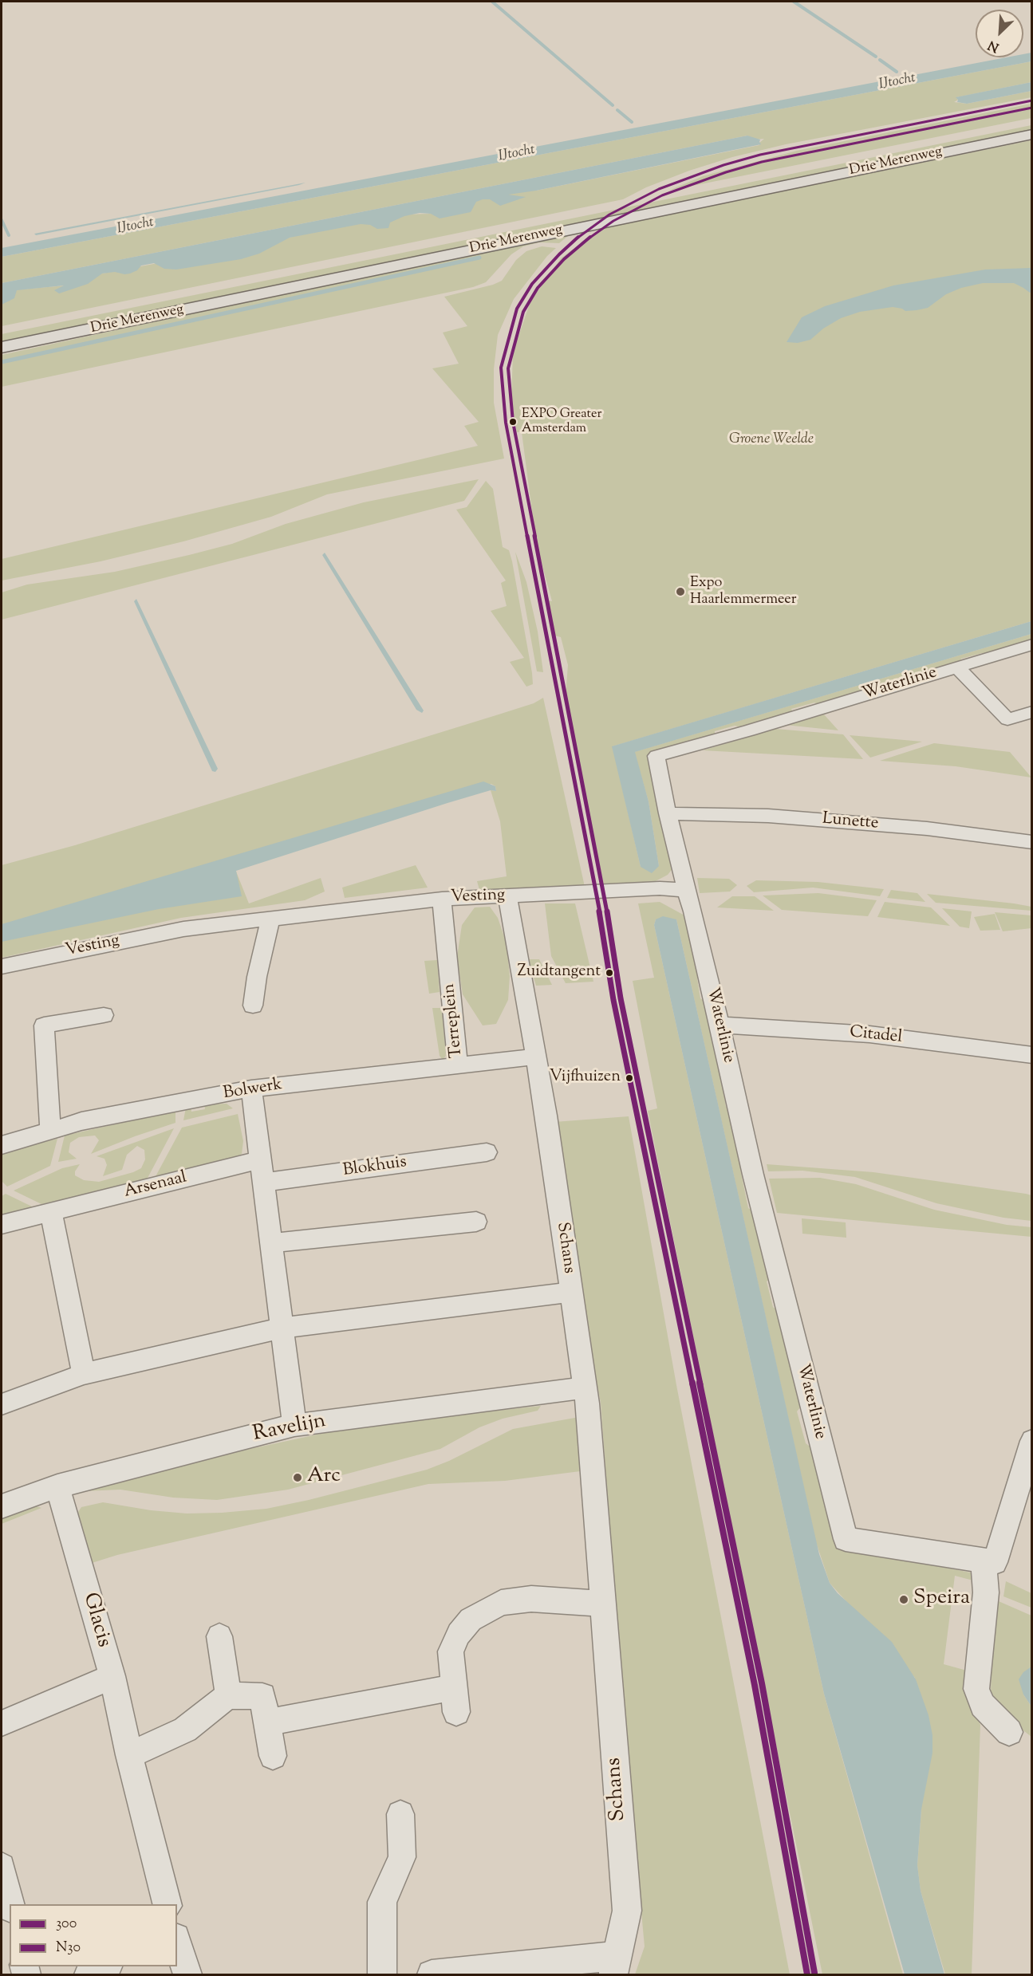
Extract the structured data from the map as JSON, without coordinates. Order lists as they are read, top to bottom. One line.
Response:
{"streets":{"highway":["Drie Merenweg"],"street":["Waterlinie","Lunette","Vesting","Terreplein","Citadel","Bolwerk","Blokhuis","Arsenaal","Schans","Ravelijn","Glacis"]},"crossings":[["Waterlinie","Lunette"],["Waterlinie","Vesting"],["Waterlinie","Citadel"],["Vesting","Terreplein"],["Vesting","Schans"],["Terreplein","Bolwerk"],["Terreplein","Schans"],["Schans","Ravelijn"],["Ravelijn","Glacis"]],"water":["IJtocht"],"parks":["Groene Weelde"],"places":["EXPO Greater Amsterdam","Expo Haarlemmermeer","Zuidtangent","Vijfhuizen","Arc","Speira"],"lines":["transit line 300","transit line N30"],"legend":["300","N30"],"north":"bottom left"}
